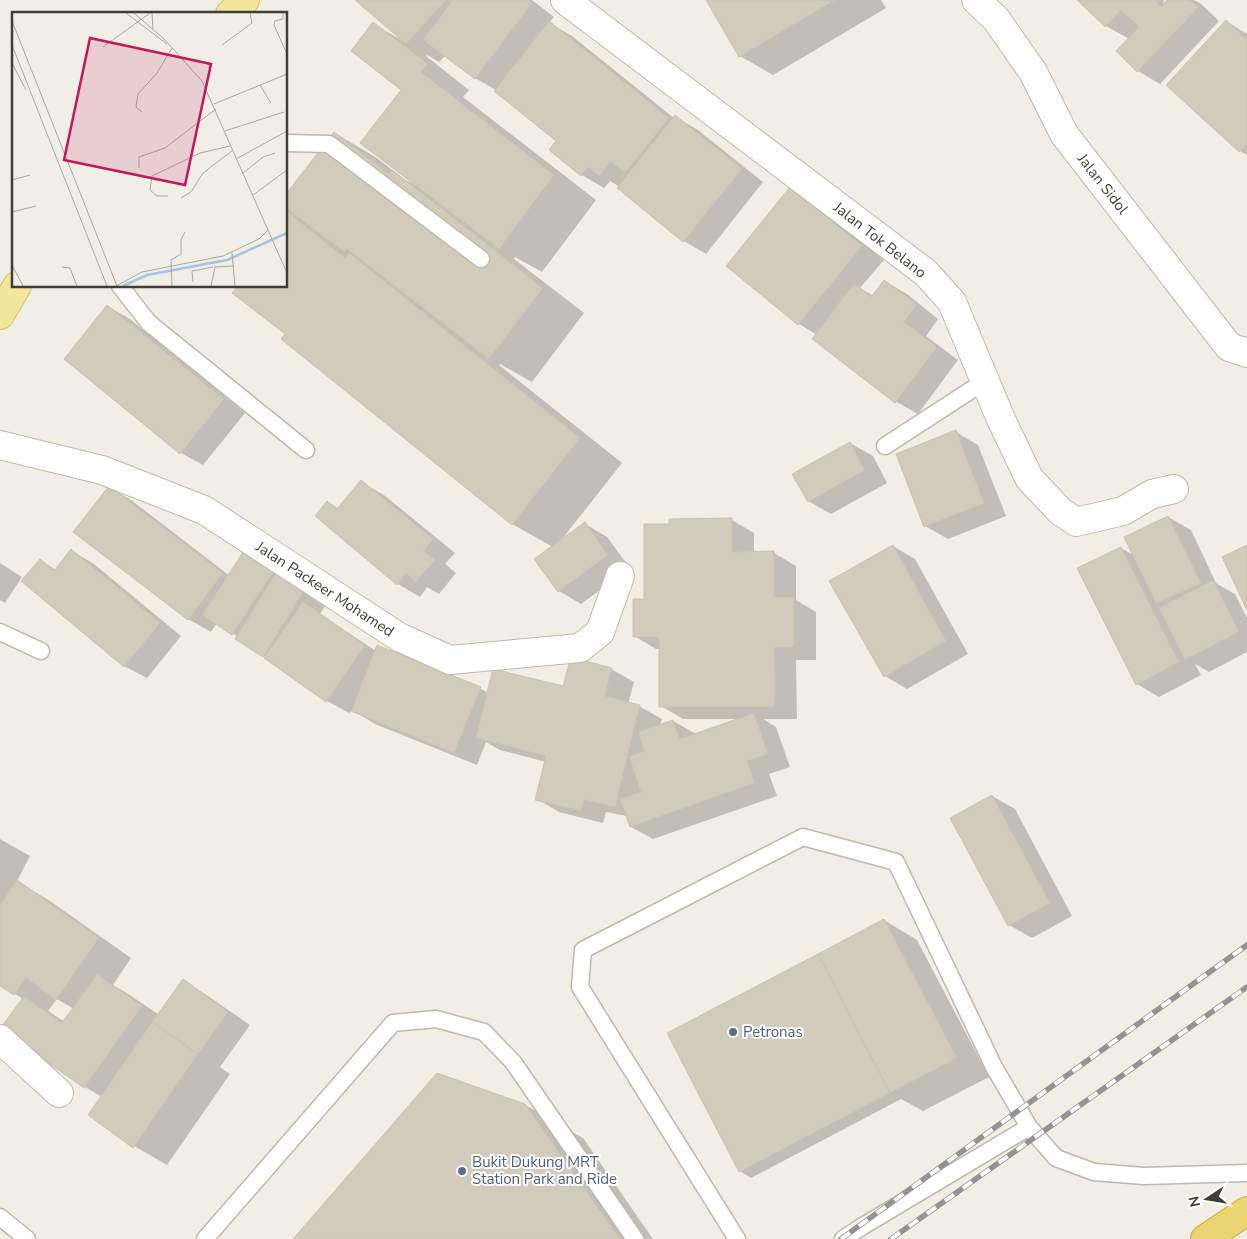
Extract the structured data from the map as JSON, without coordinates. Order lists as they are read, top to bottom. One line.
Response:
{"streets":{"street":["Jalan Sidol","Jalan Tok Belano","Jalan Packeer Mohamed"]},"places":["Petronas","Bukit Dukung MRT Station Park and Ride"],"north":"left"}
